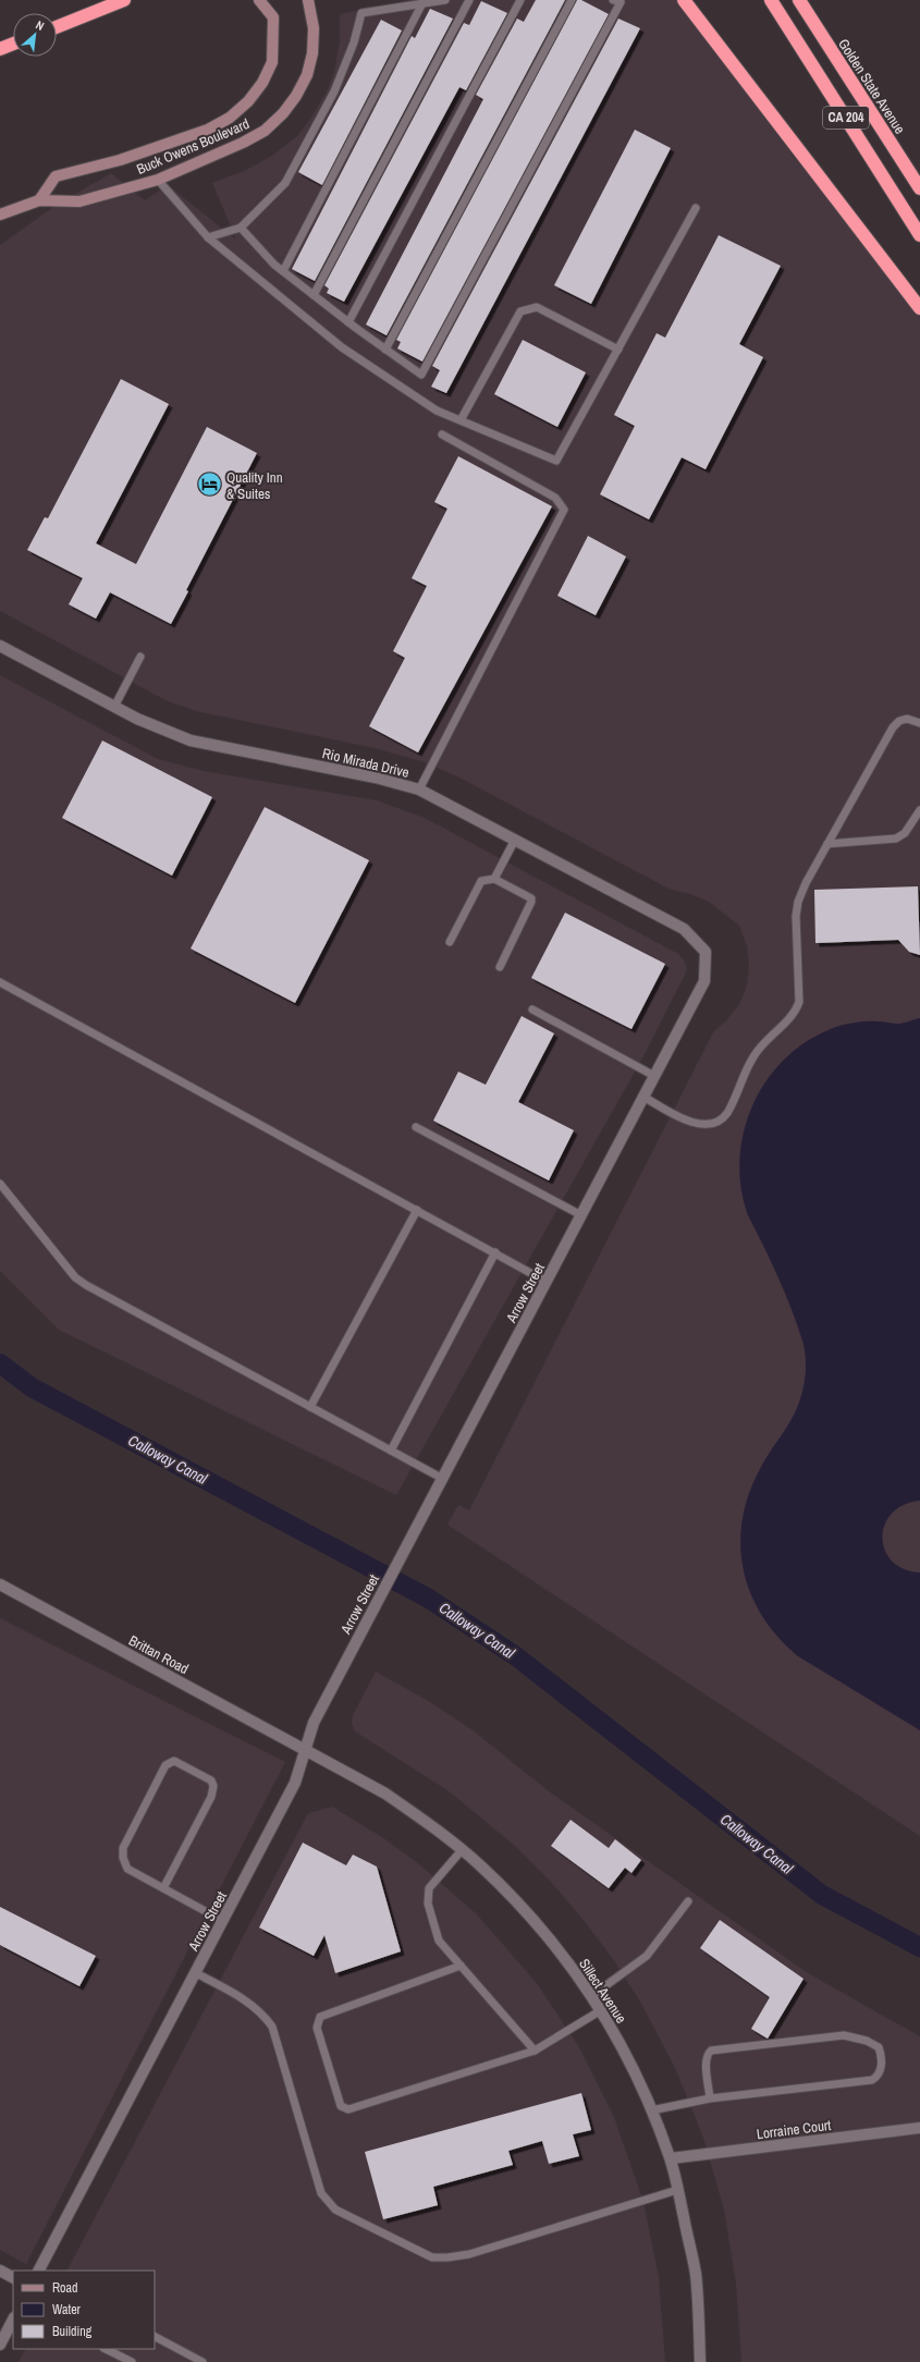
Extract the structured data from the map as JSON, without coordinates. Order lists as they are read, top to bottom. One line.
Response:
{"streets":{"highway":["Golden State Avenue","CA 204"],"main road":["Buck Owens Boulevard"],"street":["Rio Mirada Drive","Arrow Street","Brittan Road","Sillect Avenue","Lorraine Court"]},"crossings":[["Rio Mirada Drive","Arrow Street"],["Arrow Street","Brittan Road"],["Arrow Street","Sillect Avenue"],["Brittan Road","Sillect Avenue"],["Sillect Avenue","Lorraine Court"]],"water":["Calloway Canal"],"places":{"hotel":["Quality Inn & Suites"]},"legend":["Road","Water","Building"],"north":"top right"}
